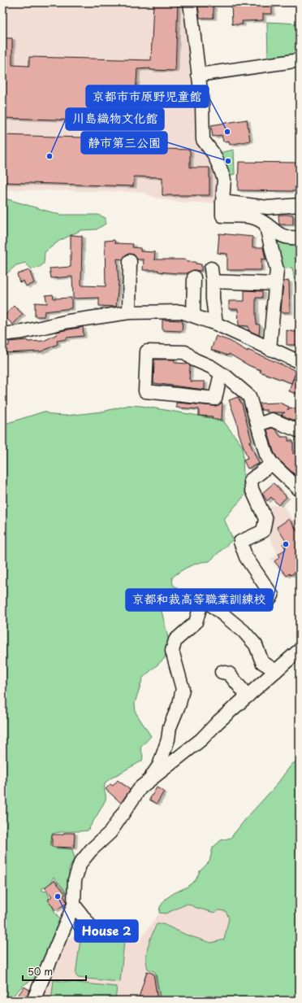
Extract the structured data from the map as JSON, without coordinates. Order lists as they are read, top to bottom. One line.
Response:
{"places":["京都市市原野児童館","川島織物文化館","静市第三公園","京都和裁高等職業訓練校","House 2"],"scale_bar":"50 m"}
